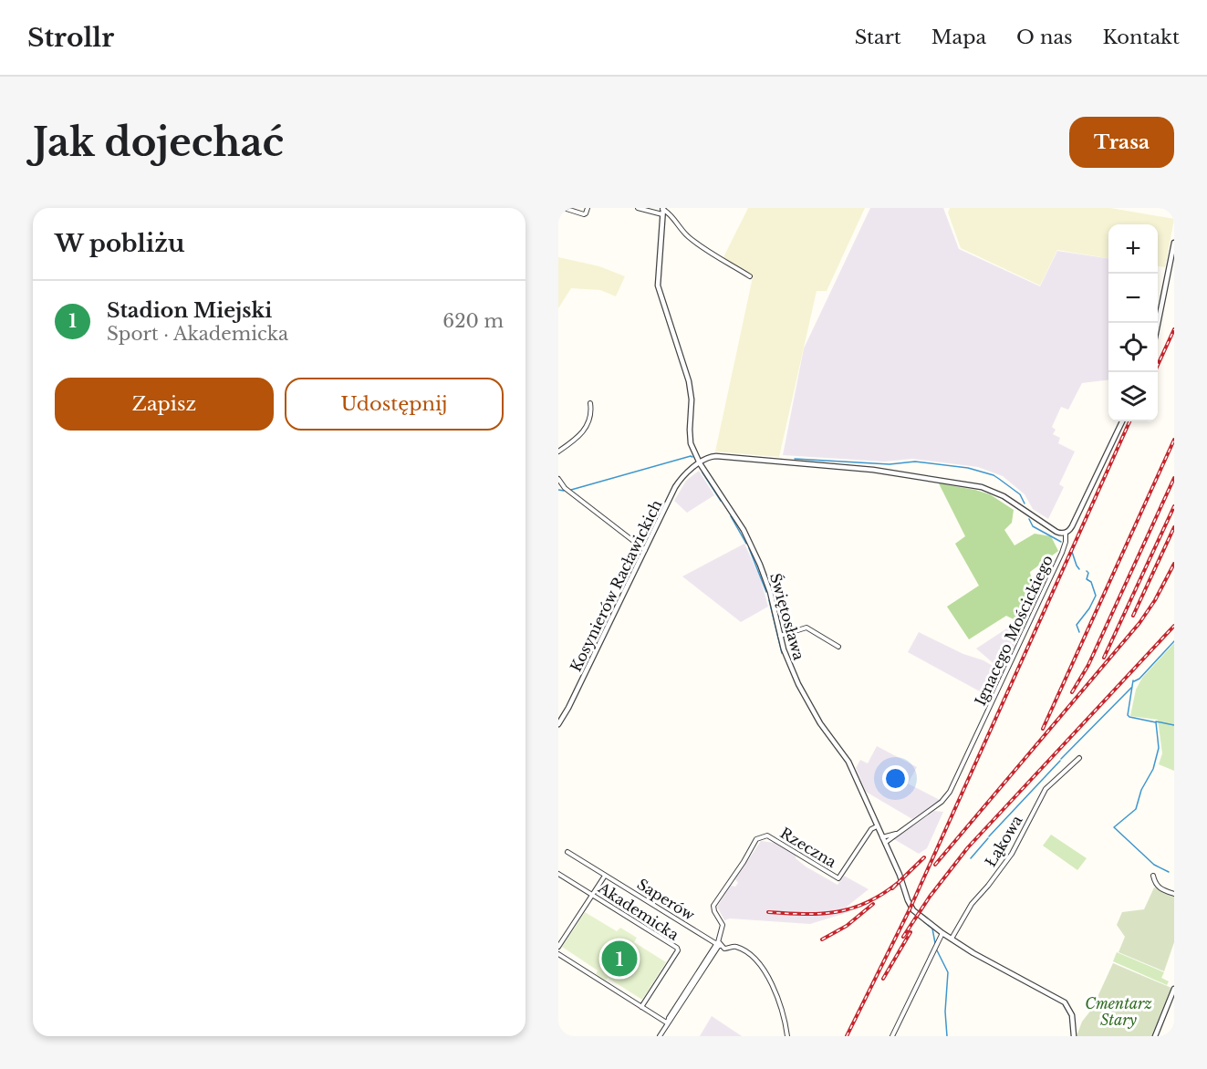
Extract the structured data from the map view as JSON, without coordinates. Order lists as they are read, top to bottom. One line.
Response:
{"streets":{"street":["Kosynierów Racławickich","Świętosława","Ignacego Mościckiego","Łąkowa","Rzeczna","Saperów","Akademicka"]},"crossings":[["Kosynierów Racławickich","Świętosława"],["Świętosława","Ignacego Mościckiego"],["Świętosława","Łąkowa"],["Świętosława","Rzeczna"],["Rzeczna","Saperów"]],"parks":["Cmentarz Stary"],"page":{"header":"Strollr","nav":["Start","Mapa","O nas","Kontakt"],"buttons":["Trasa",["Zapisz","Udostępnij"]],"title":"Jak dojechać","heading":"W pobliżu","map_buttons":["+","−"],"list":[{"mark":"1","name":"Stadion Miejski","note":"Sport · Akademicka","value":"620 m"}],"pins":"1"}}
